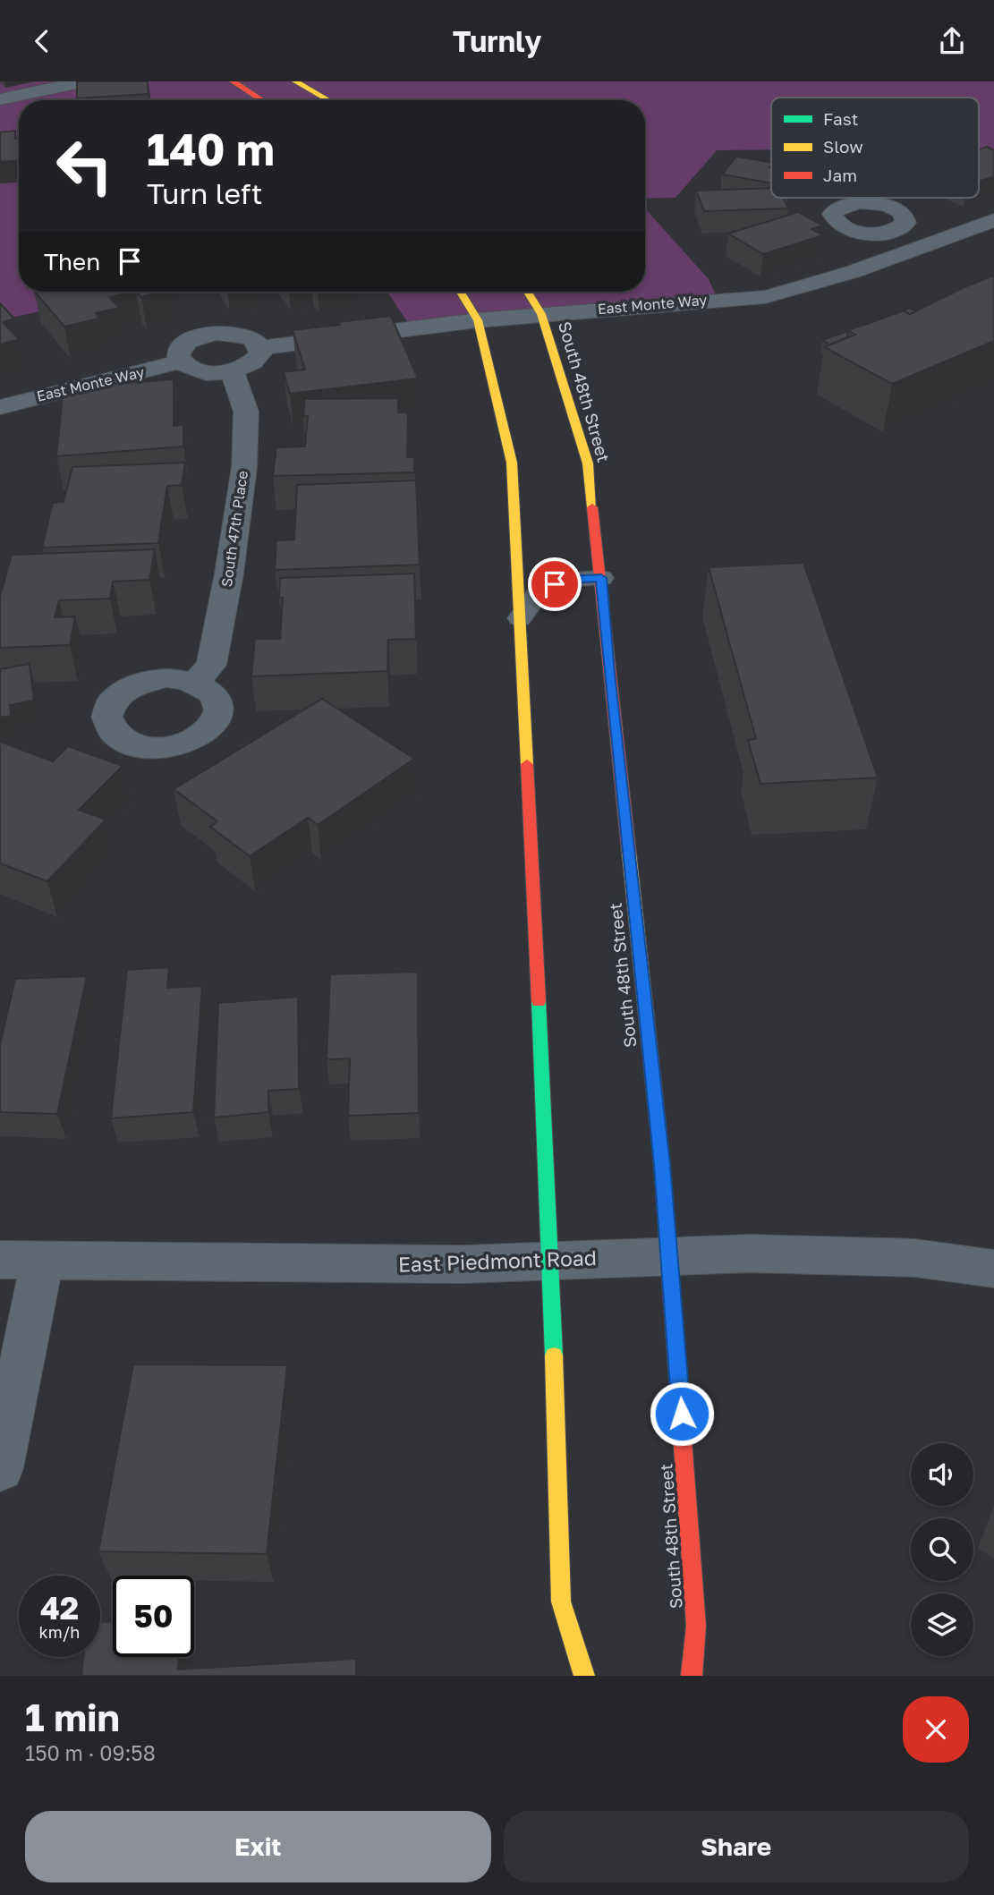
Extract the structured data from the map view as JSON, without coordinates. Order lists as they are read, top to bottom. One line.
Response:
{"streets":{"main road":["South 48th Street"],"street":["East Monte Way","South 47th Place","East Piedmont Road"]},"crossings":[["East Monte Way","South 48th Street"],["South 48th Street","East Piedmont Road"]],"legend":["Fast","Slow","Jam"],"page":{"header":"Turnly","turn":["140 m","Turn left"],"then":"Then","speed":"42 km/h","limit":"50","heading":["1 min","150 m · 09:58"],"buttons":["Exit","Share"]}}
